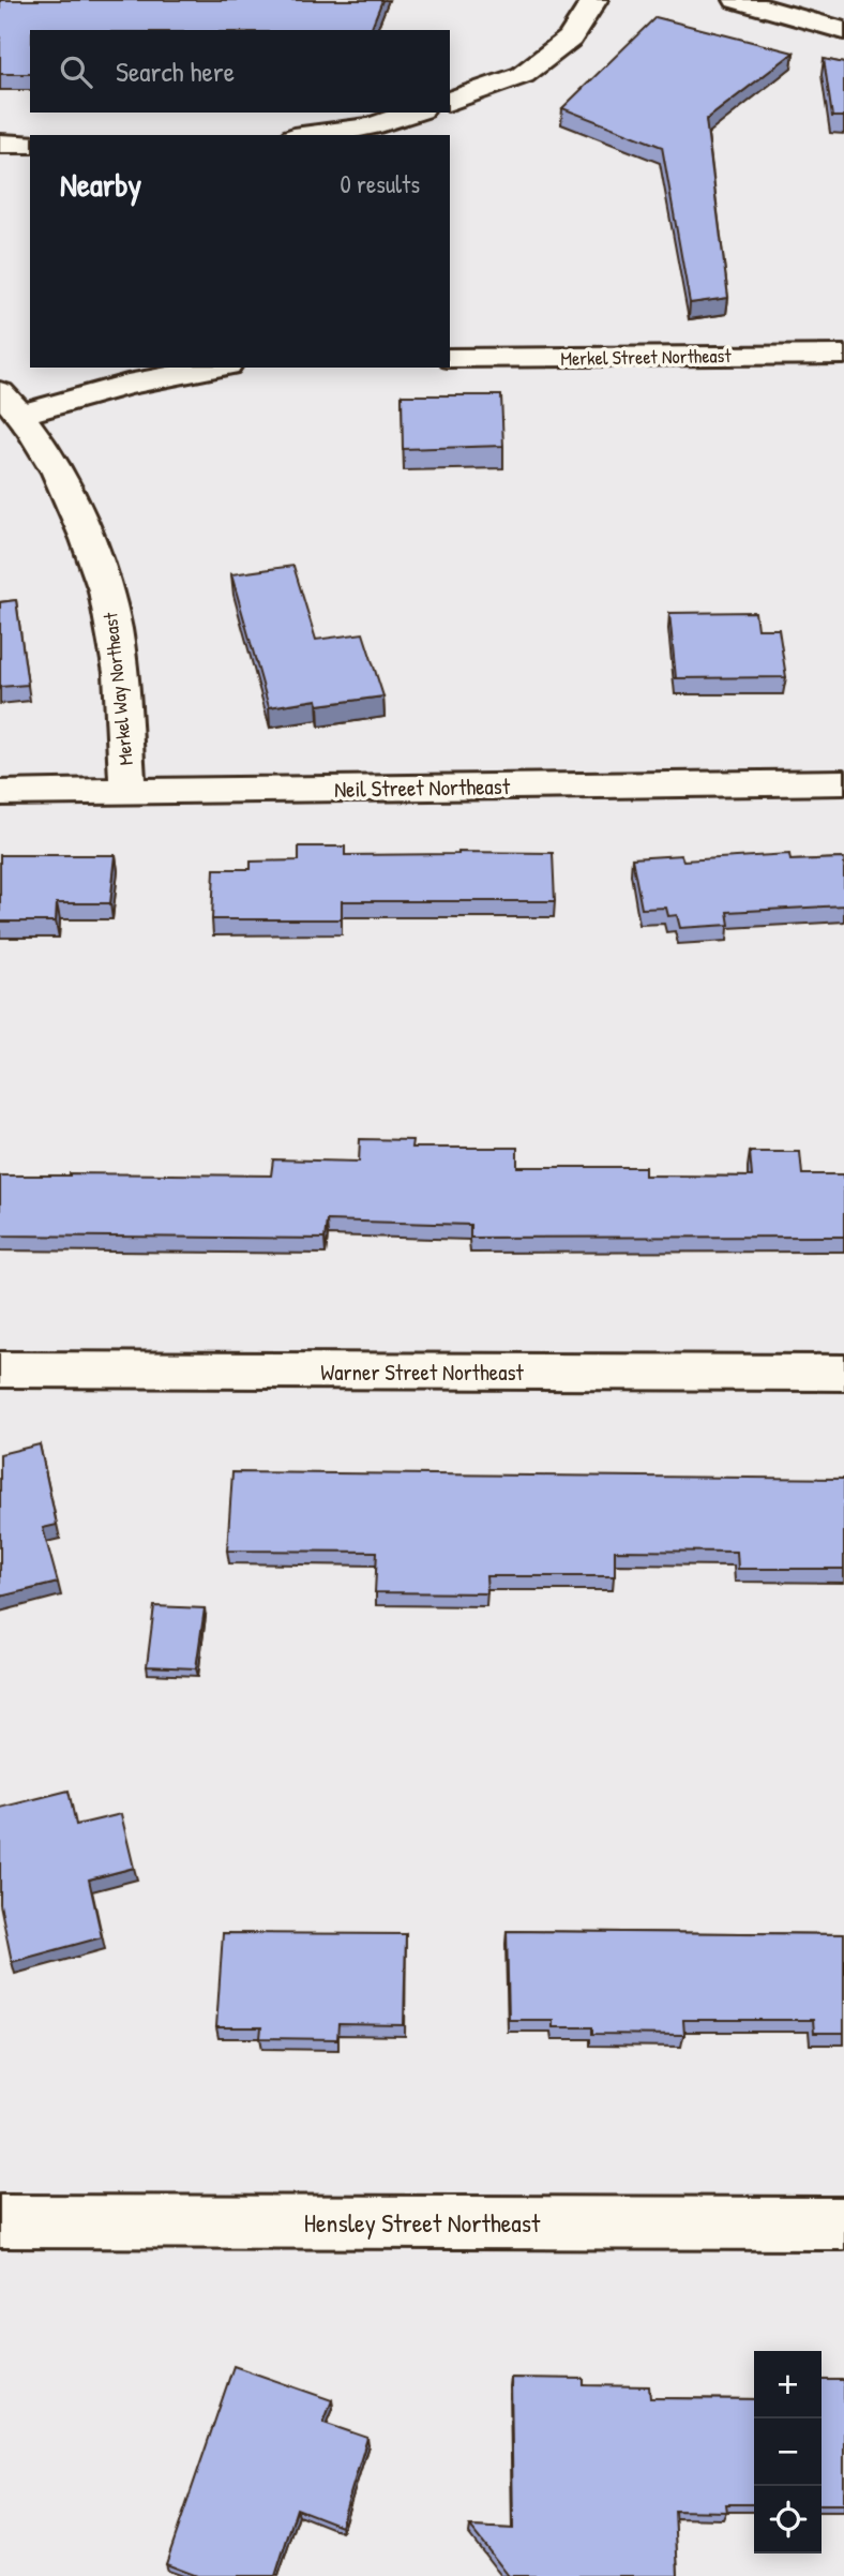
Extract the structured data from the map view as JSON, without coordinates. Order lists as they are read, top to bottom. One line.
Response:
{"streets":{"street":["Merkel Street Northeast","Merkel Way Northeast","Neil Street Northeast","Warner Street Northeast","Hensley Street Northeast"]},"crossings":[["Merkel Way Northeast","Neil Street Northeast"]],"page":{"search":"Search here","heading":["Nearby","0 results"],"map_buttons":["+","−"]}}
